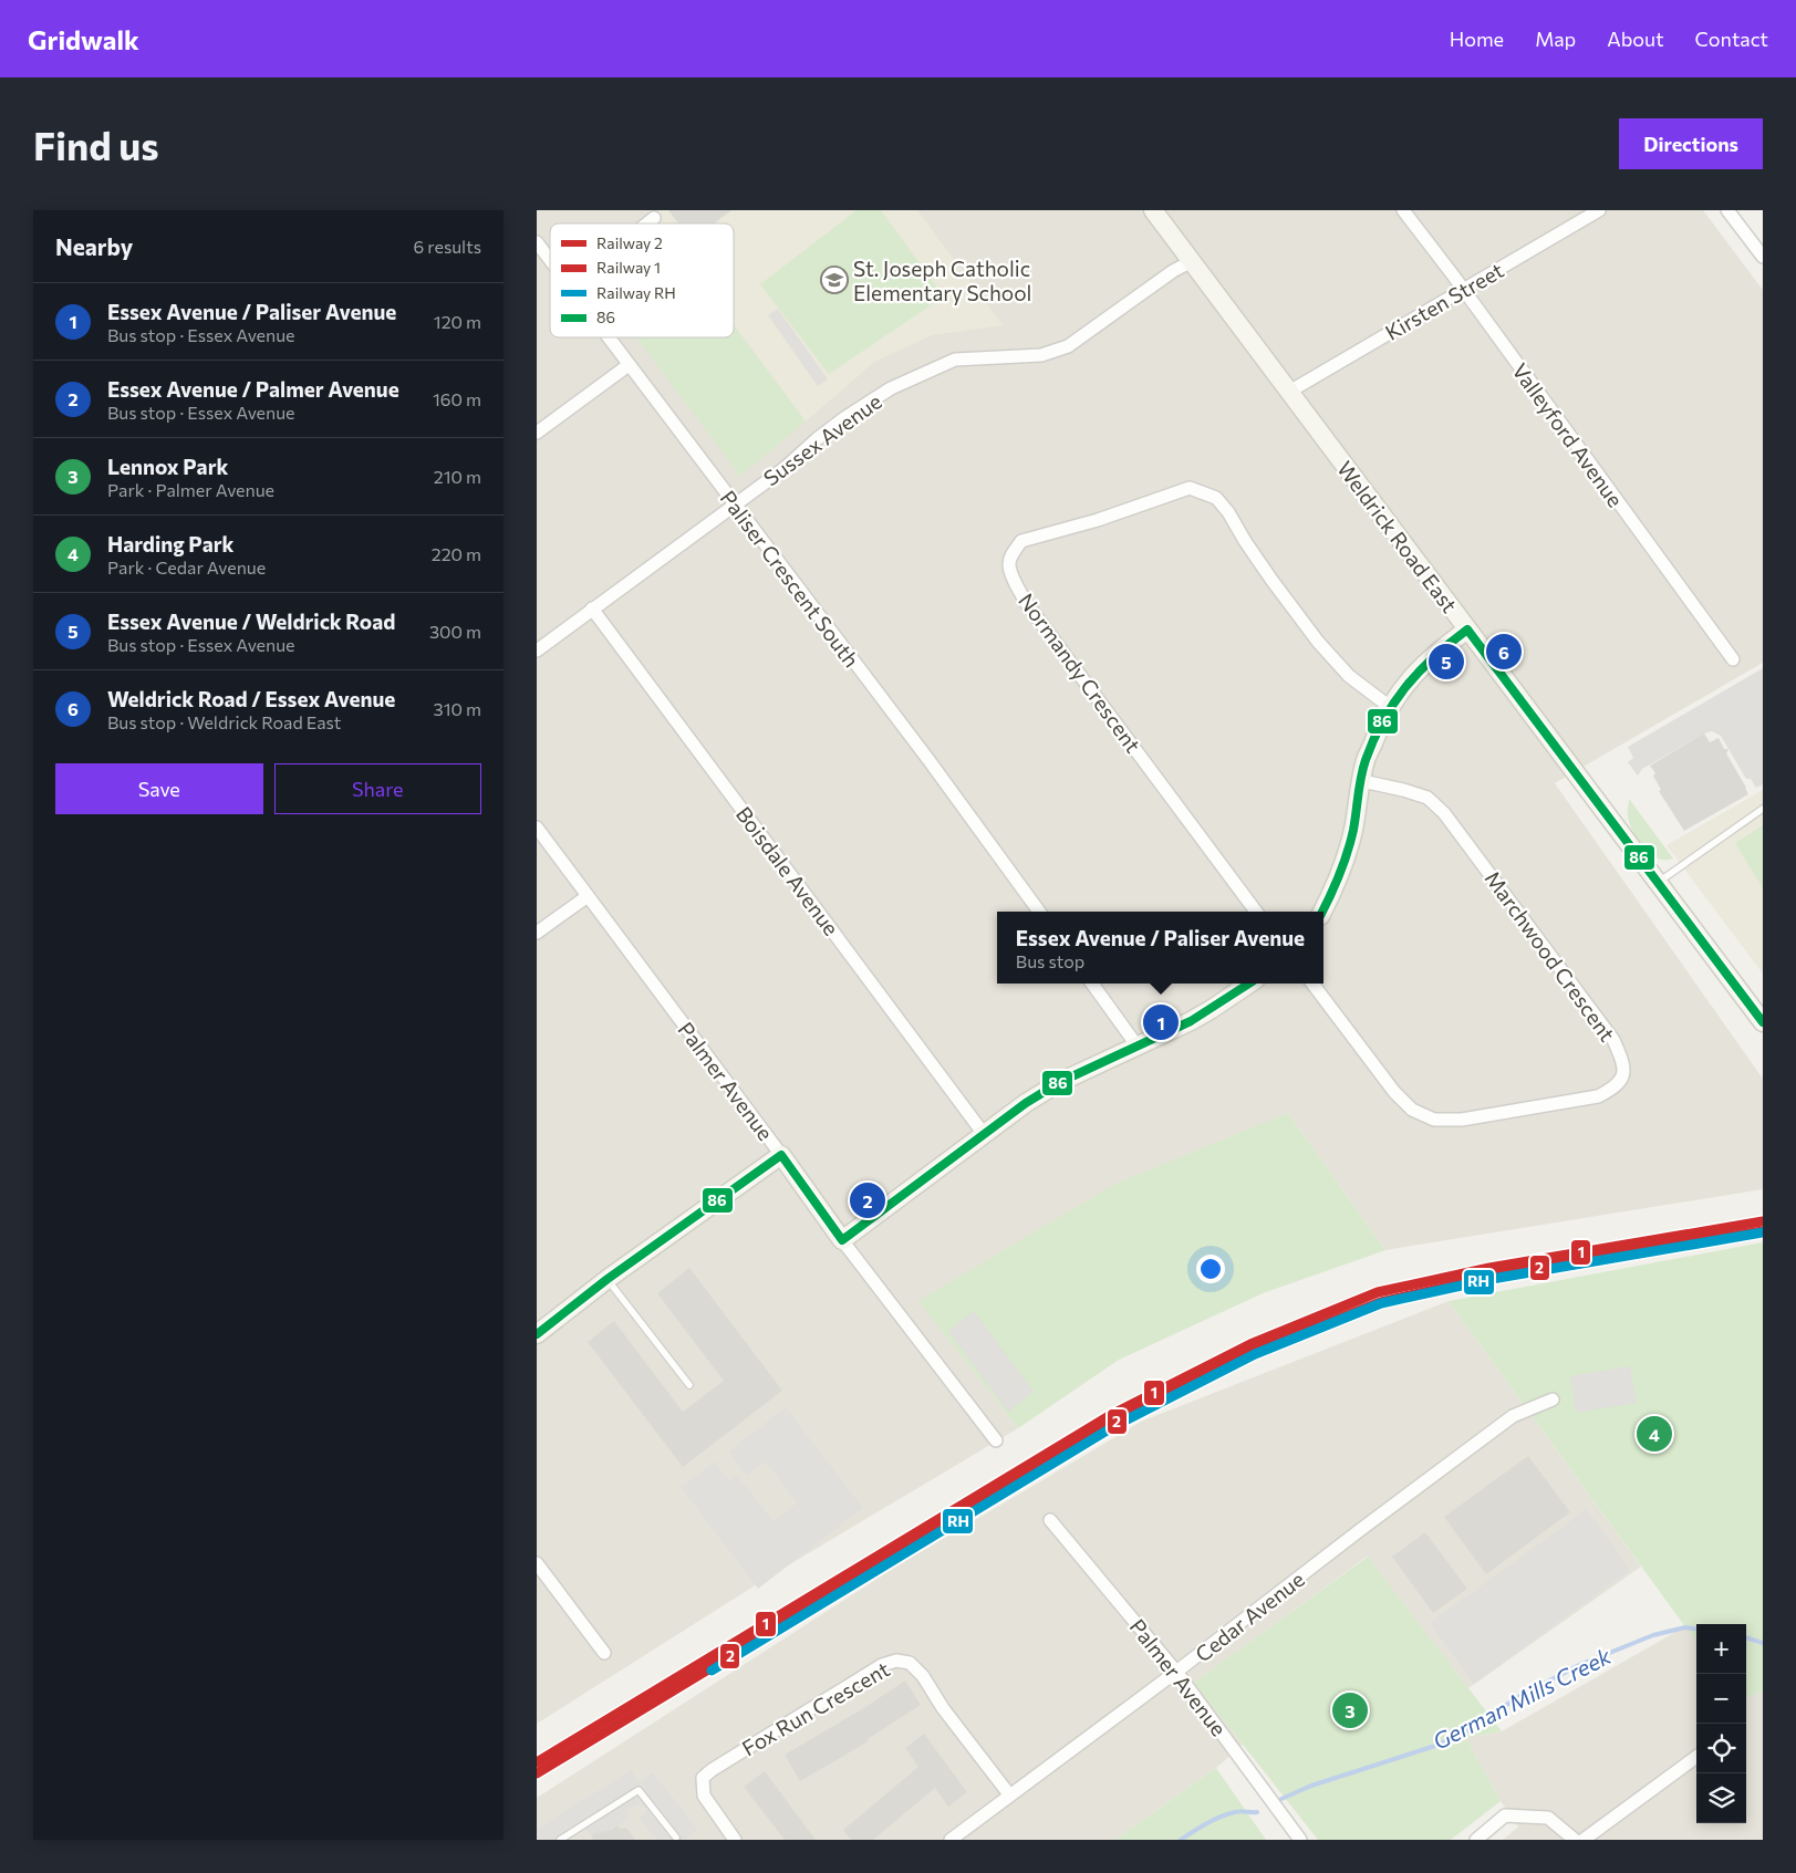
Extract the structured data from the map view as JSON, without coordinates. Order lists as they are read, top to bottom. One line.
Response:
{"streets":{"street":["Kirsten Street","Valleyford Avenue","Sussex Avenue","Weldrick Road East","Paliser Crescent South","Normandy Crescent","Boisdale Avenue","Marchwood Crescent","Palmer Avenue","Cedar Avenue","Fox Run Crescent"]},"crossings":[["Kirsten Street","Valleyford Avenue"],["Kirsten Street","Weldrick Road East"],["Sussex Avenue","Weldrick Road East"],["Sussex Avenue","Paliser Crescent South"],["Sussex Avenue","Boisdale Avenue"],["Palmer Avenue","Cedar Avenue"],["Cedar Avenue","Fox Run Crescent"]],"water":["German Mills Creek"],"places":{"school or university":["St. Joseph Catholic Elementary School"]},"lines":["transit line 86","rail line 1","rail line 2","rail line RH"],"legend":["Railway 2","Railway 1","Railway RH","86"],"page":{"header":"Gridwalk","nav":["Home","Map","About","Contact"],"buttons":["Directions",["Save","Share"]],"title":"Find us","heading":["Nearby","6 results"],"list":[{"mark":"1","name":"Essex Avenue / Paliser Avenue","note":"Bus stop · Essex Avenue","value":"120 m"},{"mark":"2","name":"Essex Avenue / Palmer Avenue","note":"Bus stop · Essex Avenue","value":"160 m"},{"mark":"3","name":"Lennox Park","note":"Park · Palmer Avenue","value":"210 m"},{"mark":"4","name":"Harding Park","note":"Park · Cedar Avenue","value":"220 m"},{"mark":"5","name":"Essex Avenue / Weldrick Road","note":"Bus stop · Essex Avenue","value":"300 m"},{"mark":"6","name":"Weldrick Road / Essex Avenue","note":"Bus stop · Weldrick Road East","value":"310 m"}],"pins":["6","5","1","2","4","3"],"popup":["Essex Avenue / Paliser Avenue","Bus stop"],"map_buttons":["+","−"]}}
